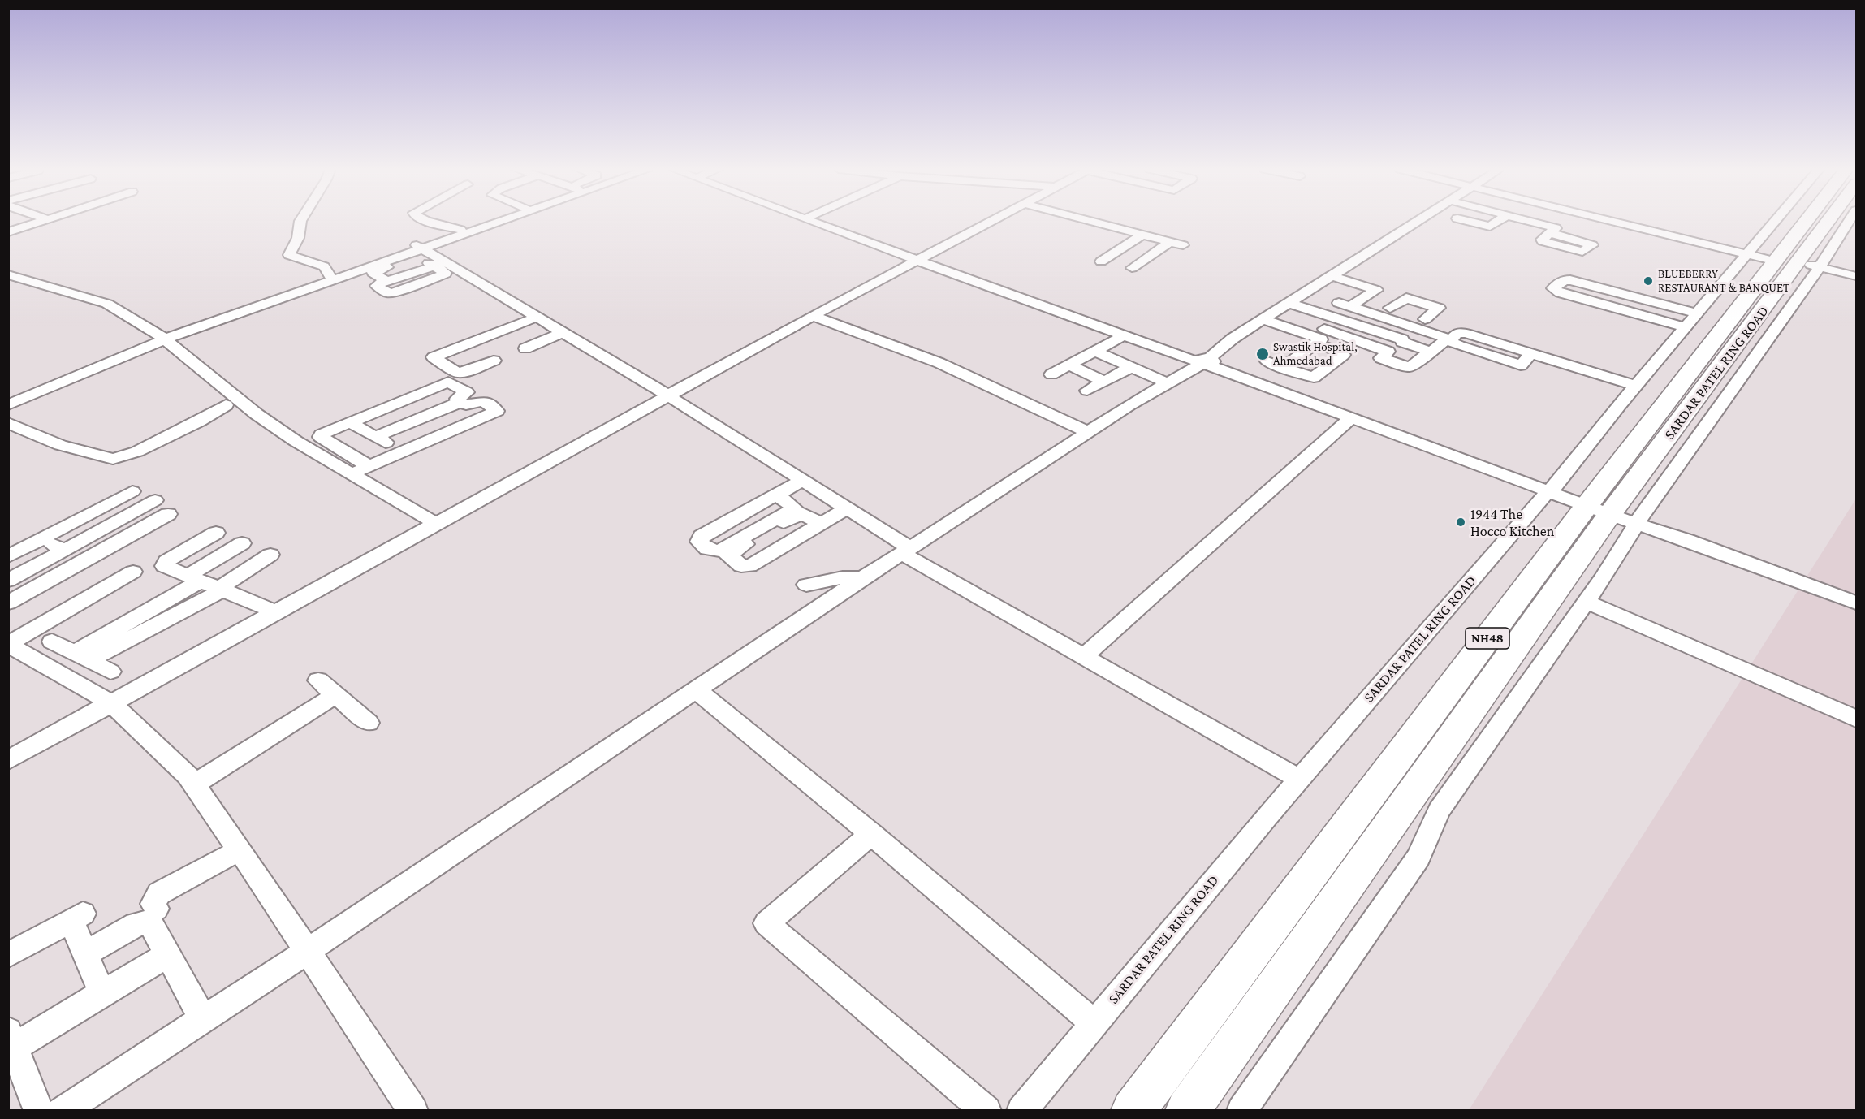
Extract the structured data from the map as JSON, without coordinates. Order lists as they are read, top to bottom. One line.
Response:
{"streets":{"highway":["SARDAR PATEL RING ROAD","NH48"]},"places":["BLUEBERRY RESTAURANT & BANQUET","Swastik Hospital, Ahmedabad","1944 The Hocco Kitchen"]}
